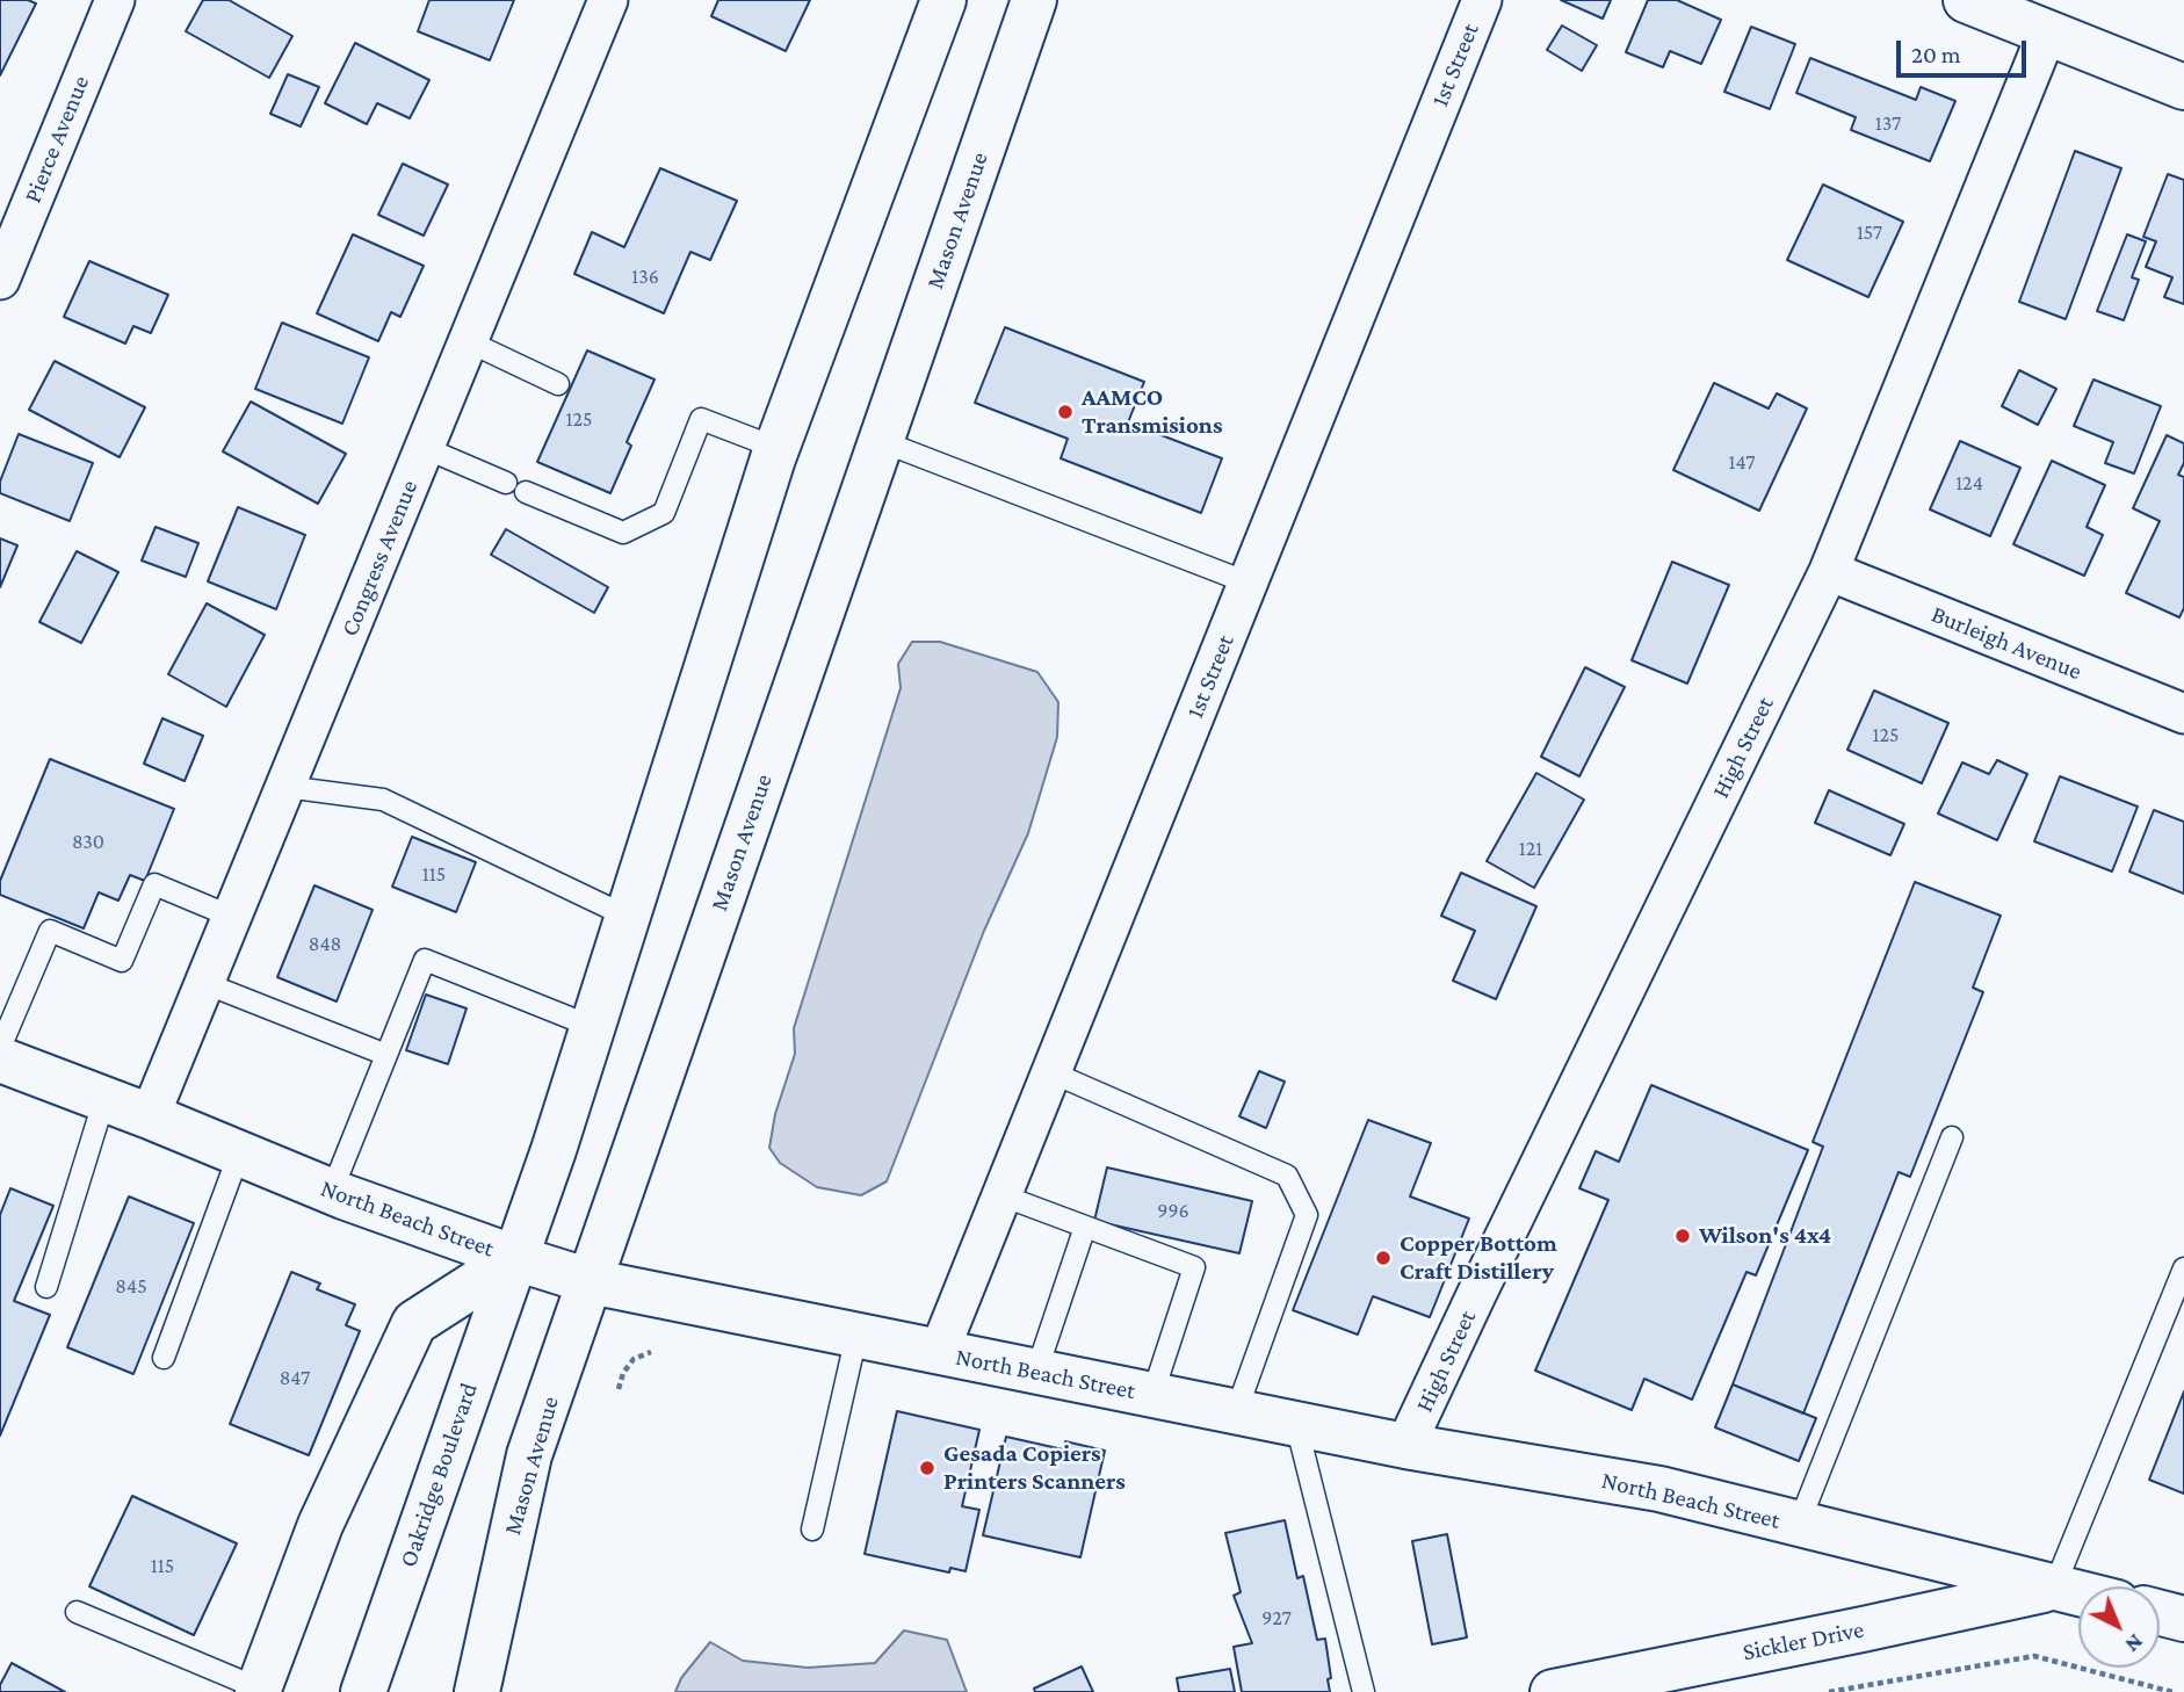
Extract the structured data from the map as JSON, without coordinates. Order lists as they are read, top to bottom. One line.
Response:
{"streets":{"main road":["Mason Avenue","North Beach Street","Oakridge Boulevard","Sickler Drive"],"street":["1st Street","Pierce Avenue","Congress Avenue","Burleigh Avenue","High Street"]},"crossings":[["1st Street","North Beach Street"],["Mason Avenue","North Beach Street"],["Congress Avenue","North Beach Street"],["Burleigh Avenue","High Street"],["High Street","North Beach Street"],["North Beach Street","Oakridge Boulevard"],["North Beach Street","Sickler Drive"]],"places":["AAMCO Transmisions","Wilson's 4x4","Copper Bottom Craft Distillery","Gesada Copiers Printers Scanners"],"house_numbers":["137","157","136","125","147","124","125","830","121","115","848","996","845","847","115","927"],"scale_bar":"20 m","north":"bottom right"}
